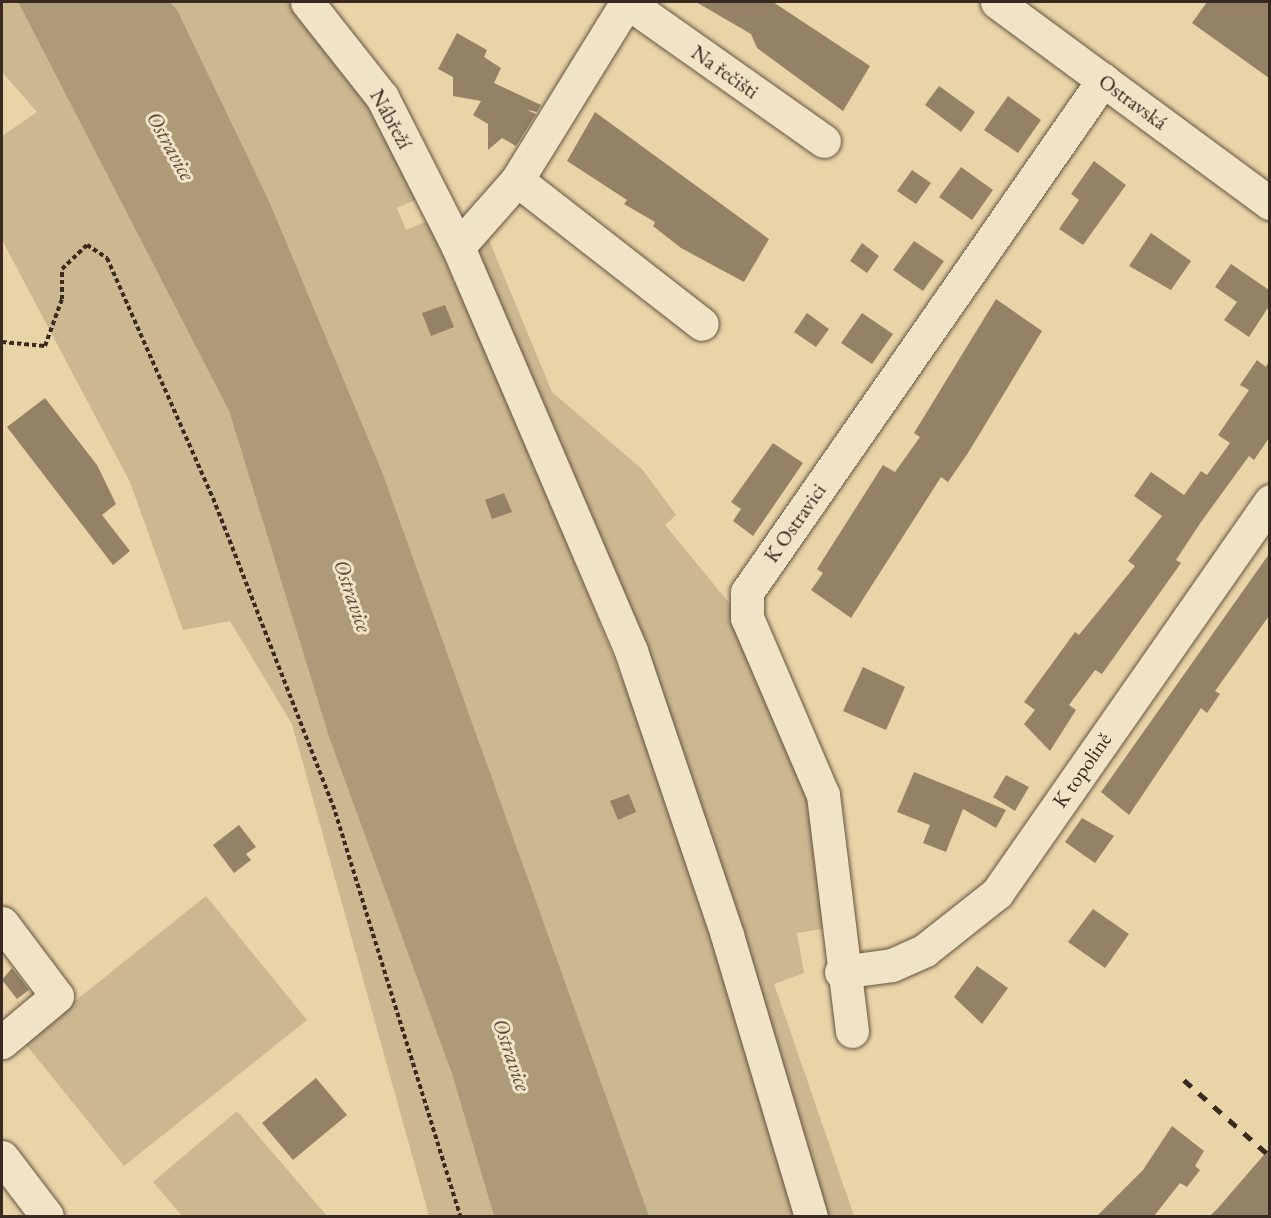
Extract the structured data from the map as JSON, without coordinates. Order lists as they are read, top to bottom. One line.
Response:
{"streets":{"street":["Na řečišti","Ostravská","Nábřeží","K Ostravici","K topolině"]},"crossings":[["Na řečišti","Nábřeží"],["Ostravská","K Ostravici"],["K Ostravici","K topolině"]],"water":["Ostravice"]}
